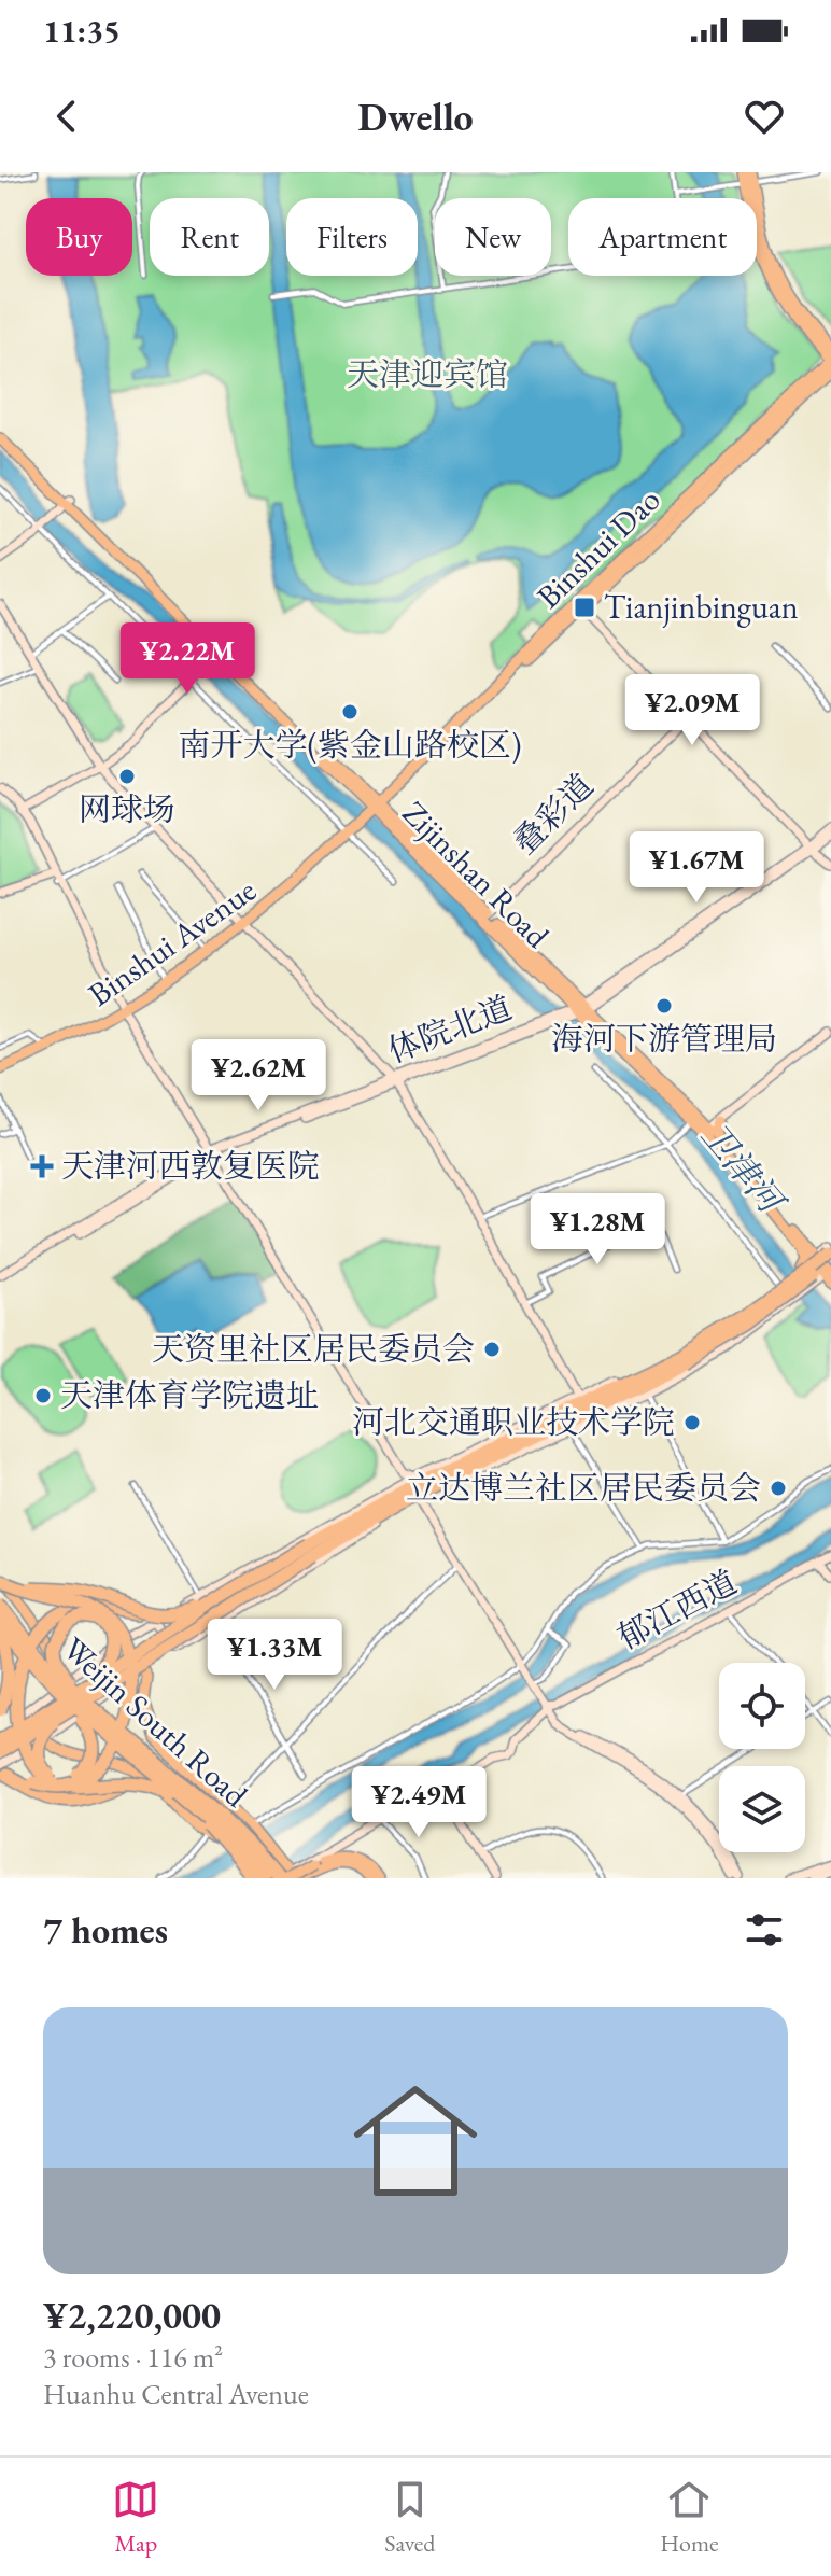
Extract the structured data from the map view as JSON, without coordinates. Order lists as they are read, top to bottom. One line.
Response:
{"streets":{"highway":["Weijin South Road"],"main road":["Binshui Dao","叠彩道","Zijinshan Road","Binshui Avenue","郁江西道"]},"crossings":[["Binshui Dao","Zijinshan Road"],["Binshui Dao","Binshui Avenue"],["叠彩道","Zijinshan Road"]],"water":["卫津河"],"parks":["天津迎宾馆"],"places":{"transit":["Tianjinbinguan"],"other":["南开大学(紫金山路校区)","网球场","海河下游管理局","天资里社区居民委员会","天津体育学院遗址","河北交通职业技术学院","立达博兰社区居民委员会"],"health":["天津河西敦复医院"]},"page":{"status":"11:35","header":"Dwello","chip":["Buy","Rent","Filters","New","Apartment"],"price":["¥2.22M","¥2.09M","¥1.67M","¥2.62M","¥1.28M","¥1.33M","¥2.49M"],"heading":"7 homes","list":[{"name":"¥2,220,000","note":"3 rooms · 116 m² · Huanhu Central Avenue"}],"tabs":["Map","Saved","Home"]}}
